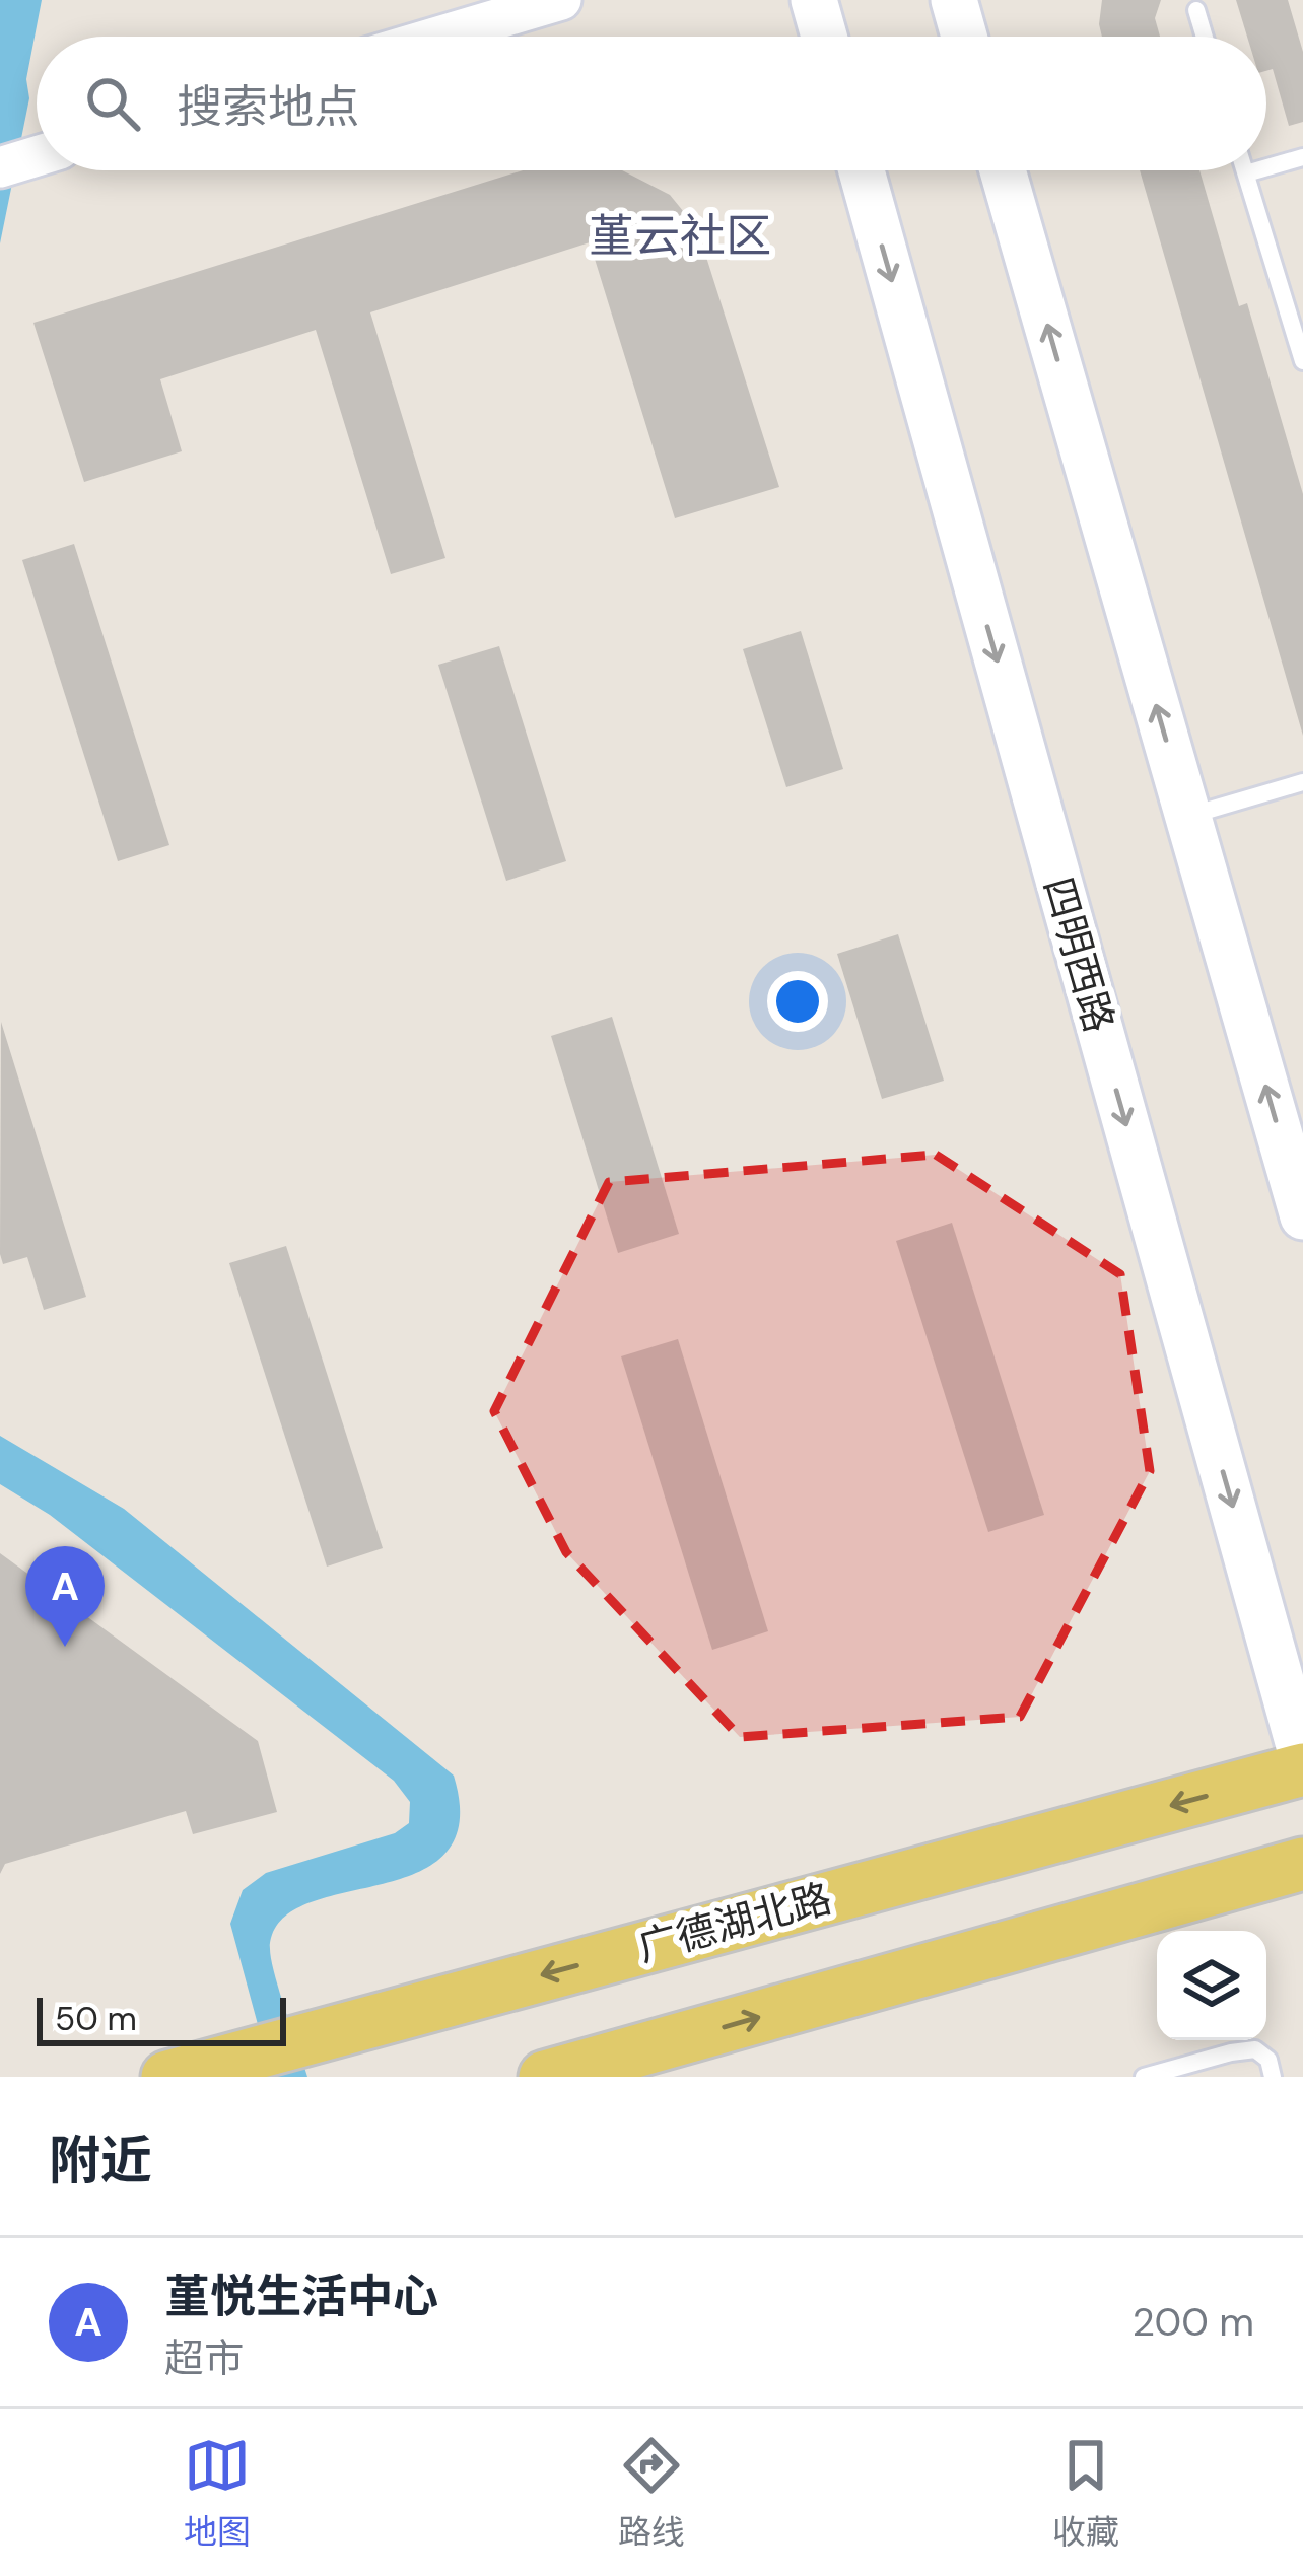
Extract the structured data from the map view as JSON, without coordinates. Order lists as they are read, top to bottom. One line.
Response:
{"streets":{"main road":["四明西路","广德湖北路"]},"districts":["堇云社区"],"scale_bar":"50 m","page":{"search":"搜索地点","pins":"A","scale":"50 m","heading":"附近","list":[{"mark":"A","name":"堇悦生活中心","note":"超市","value":"200 m"}],"nav":["地图","路线","收藏"]}}
